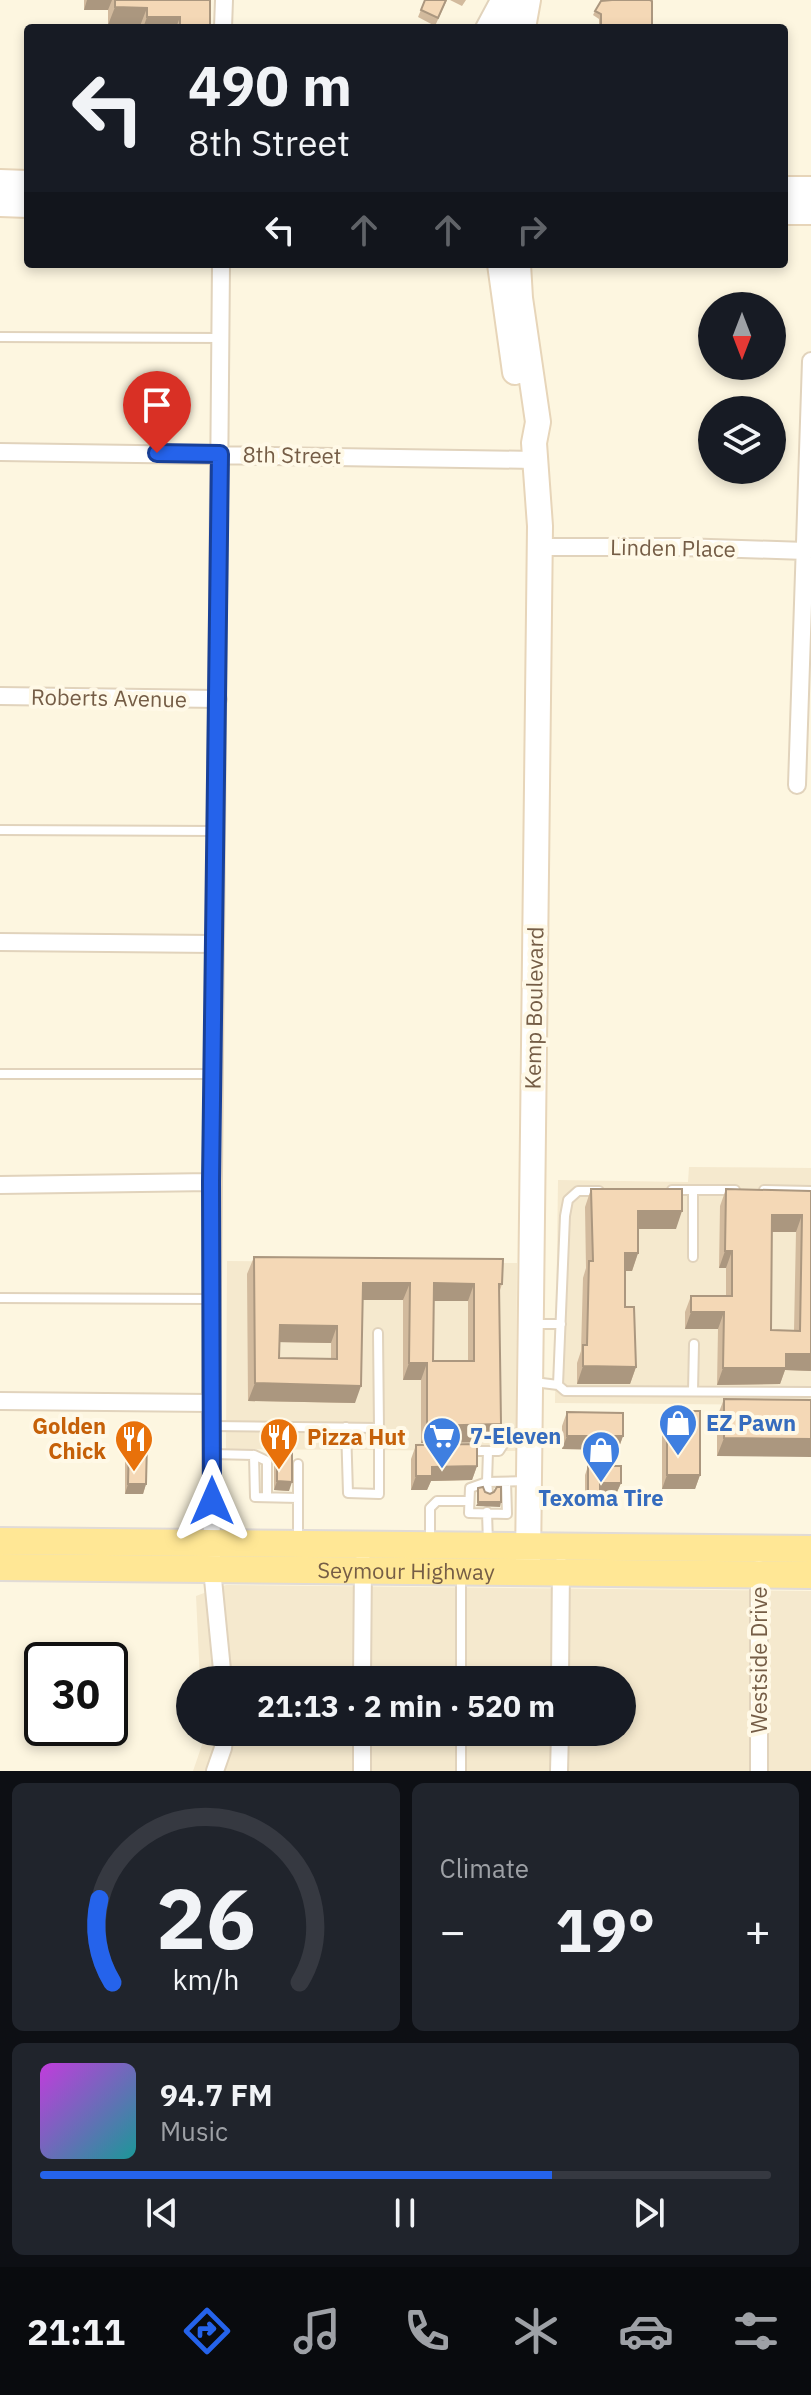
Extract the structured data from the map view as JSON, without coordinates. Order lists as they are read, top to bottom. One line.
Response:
{"streets":{"main road":["Kemp Boulevard","Seymour Highway"],"street":["8th Street","Linden Place","Roberts Avenue","Westside Drive"]},"crossings":[["8th Street","Kemp Boulevard"],["Linden Place","Kemp Boulevard"],["Kemp Boulevard","Seymour Highway"],["Seymour Highway","Westside Drive"]],"places":{"shop":["EZ Pawn","Texoma Tire"],"supermarket":["7-Eleven"],"restaurant":["Pizza Hut","Golden Chick"]},"north":"bottom","page":{"turn":["490 m","8th Street"],"limit":"30","trip":"21:13 · 2 min · 520 m","tile":"Climate","heat":["−","19°","+"],"song":["94.7 FM","Music"],"tabs":"21:11","gauge":["26","km/h"]}}
